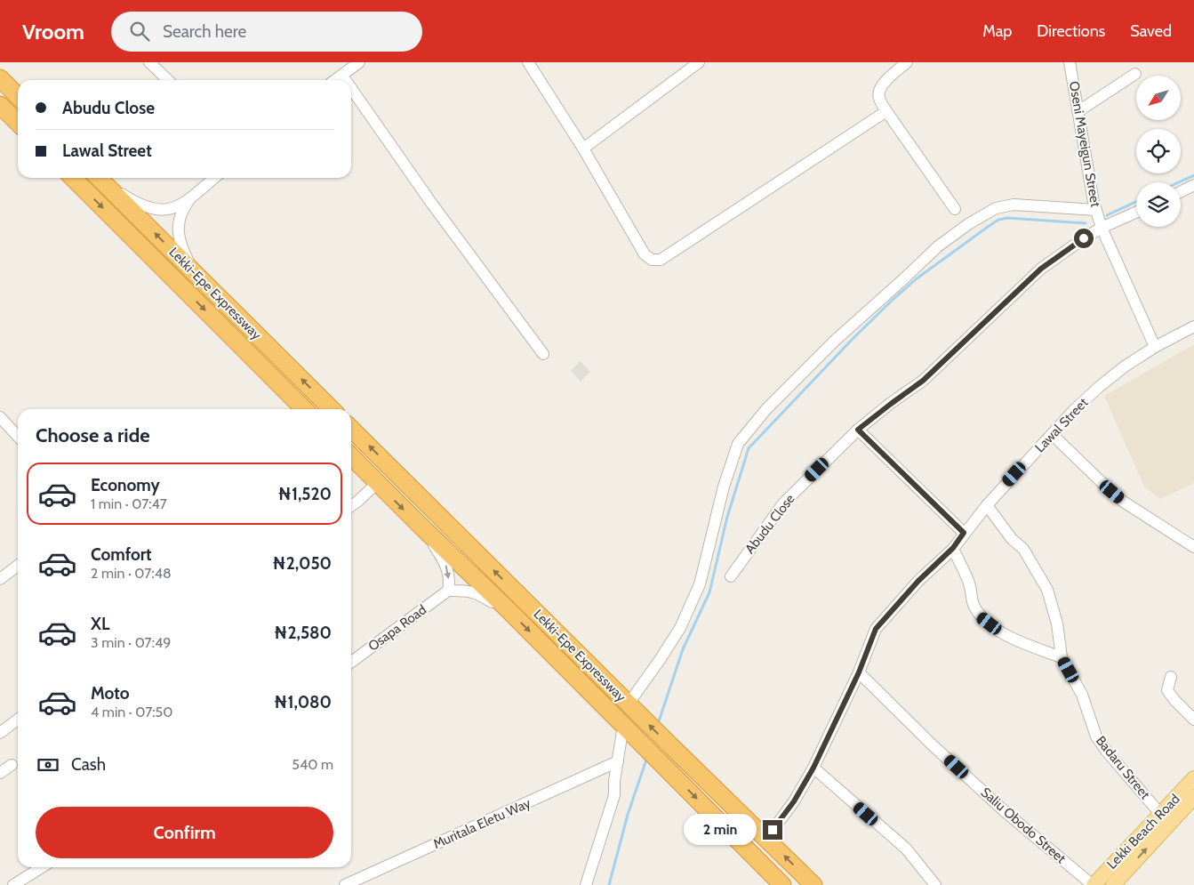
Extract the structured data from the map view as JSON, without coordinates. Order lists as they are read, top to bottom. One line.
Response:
{"streets":{"highway":["Lekki-Epe Expressway"],"main road":["Lekki Beach Road"],"street":["Oseni Mayeigun Street","Lawal Street","Abudu Close","Osapa Road","Badaru Street","Muritala Eletu Way","Saliu Obodo Street"]},"crossings":[["Oseni Mayeigun Street","Lawal Street"],["Oseni Mayeigun Street","Abudu Close"],["Lekki-Epe Expressway","Lawal Street"],["Lawal Street","Badaru Street"],["Lawal Street","Saliu Obodo Street"],["Badaru Street","Lekki Beach Road"],["Saliu Obodo Street","Lekki Beach Road"]],"north":"bottom left","page":{"header":"Vroom","search":"Search here","nav":["Map","Directions","Saved"],"banner":["Abudu Close","Lawal Street"],"heading":"Choose a ride","list":[{"name":"Economy","note":"1 min · 07:47","value":"₦1,520"},{"name":"Comfort","note":"2 min · 07:48","value":"₦2,050"},{"name":"XL","note":"3 min · 07:49","value":"₦2,580"},{"name":"Moto","note":"4 min · 07:50","value":"₦1,080"}],"pay":["Cash","540 m"],"buttons":"Confirm","bubble":"2 min"}}
